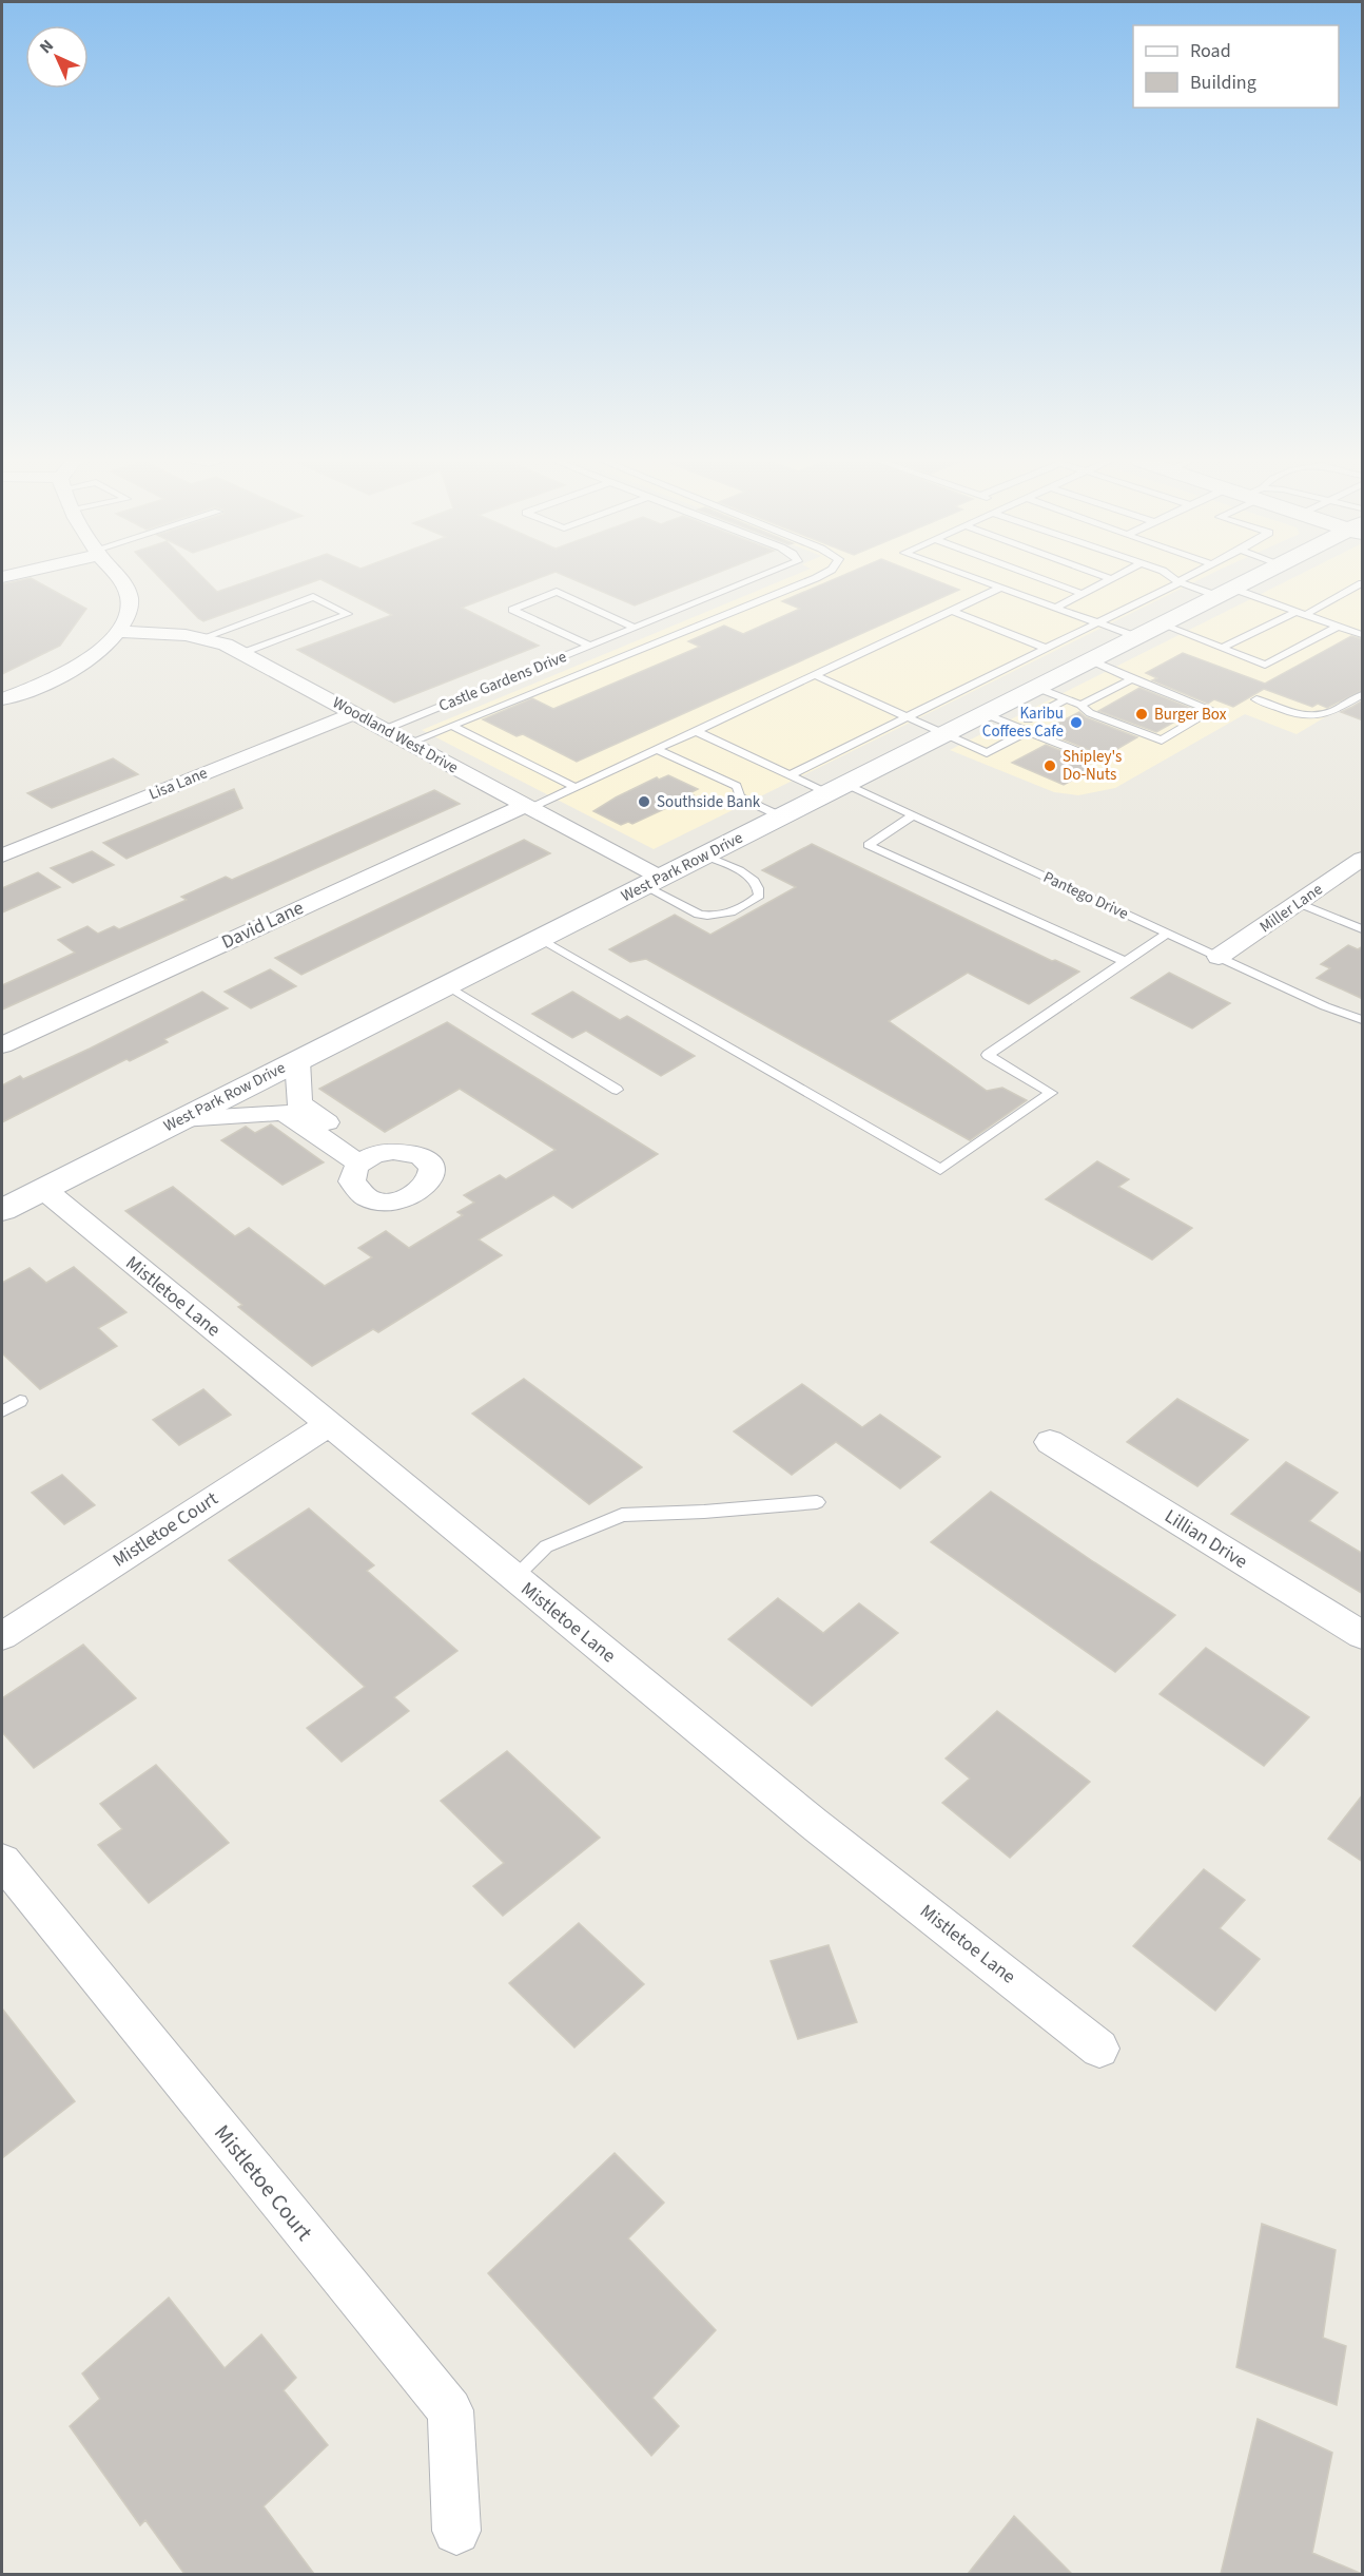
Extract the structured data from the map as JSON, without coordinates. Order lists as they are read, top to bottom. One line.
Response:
{"streets":{"main road":["West Park Row Drive"],"street":["Woodland West Drive","Lisa Lane","Miller Lane","David Lane","Mistletoe Lane","Mistletoe Court","Lillian Drive"],"lane":["Castle Gardens Drive","Pantego Drive"]},"crossings":[["Castle Gardens Drive","Woodland West Drive"],["Woodland West Drive","Lisa Lane"],["Woodland West Drive","West Park Row Drive"],["Woodland West Drive","David Lane"],["West Park Row Drive","Pantego Drive"],["West Park Row Drive","Mistletoe Lane"],["Pantego Drive","Miller Lane"],["Mistletoe Lane","Mistletoe Court"]],"places":["Burger Box","Karibu Coffees Cafe","Shipley's Do-Nuts","Southside Bank"],"legend":["Road","Building"],"north":"top left"}
